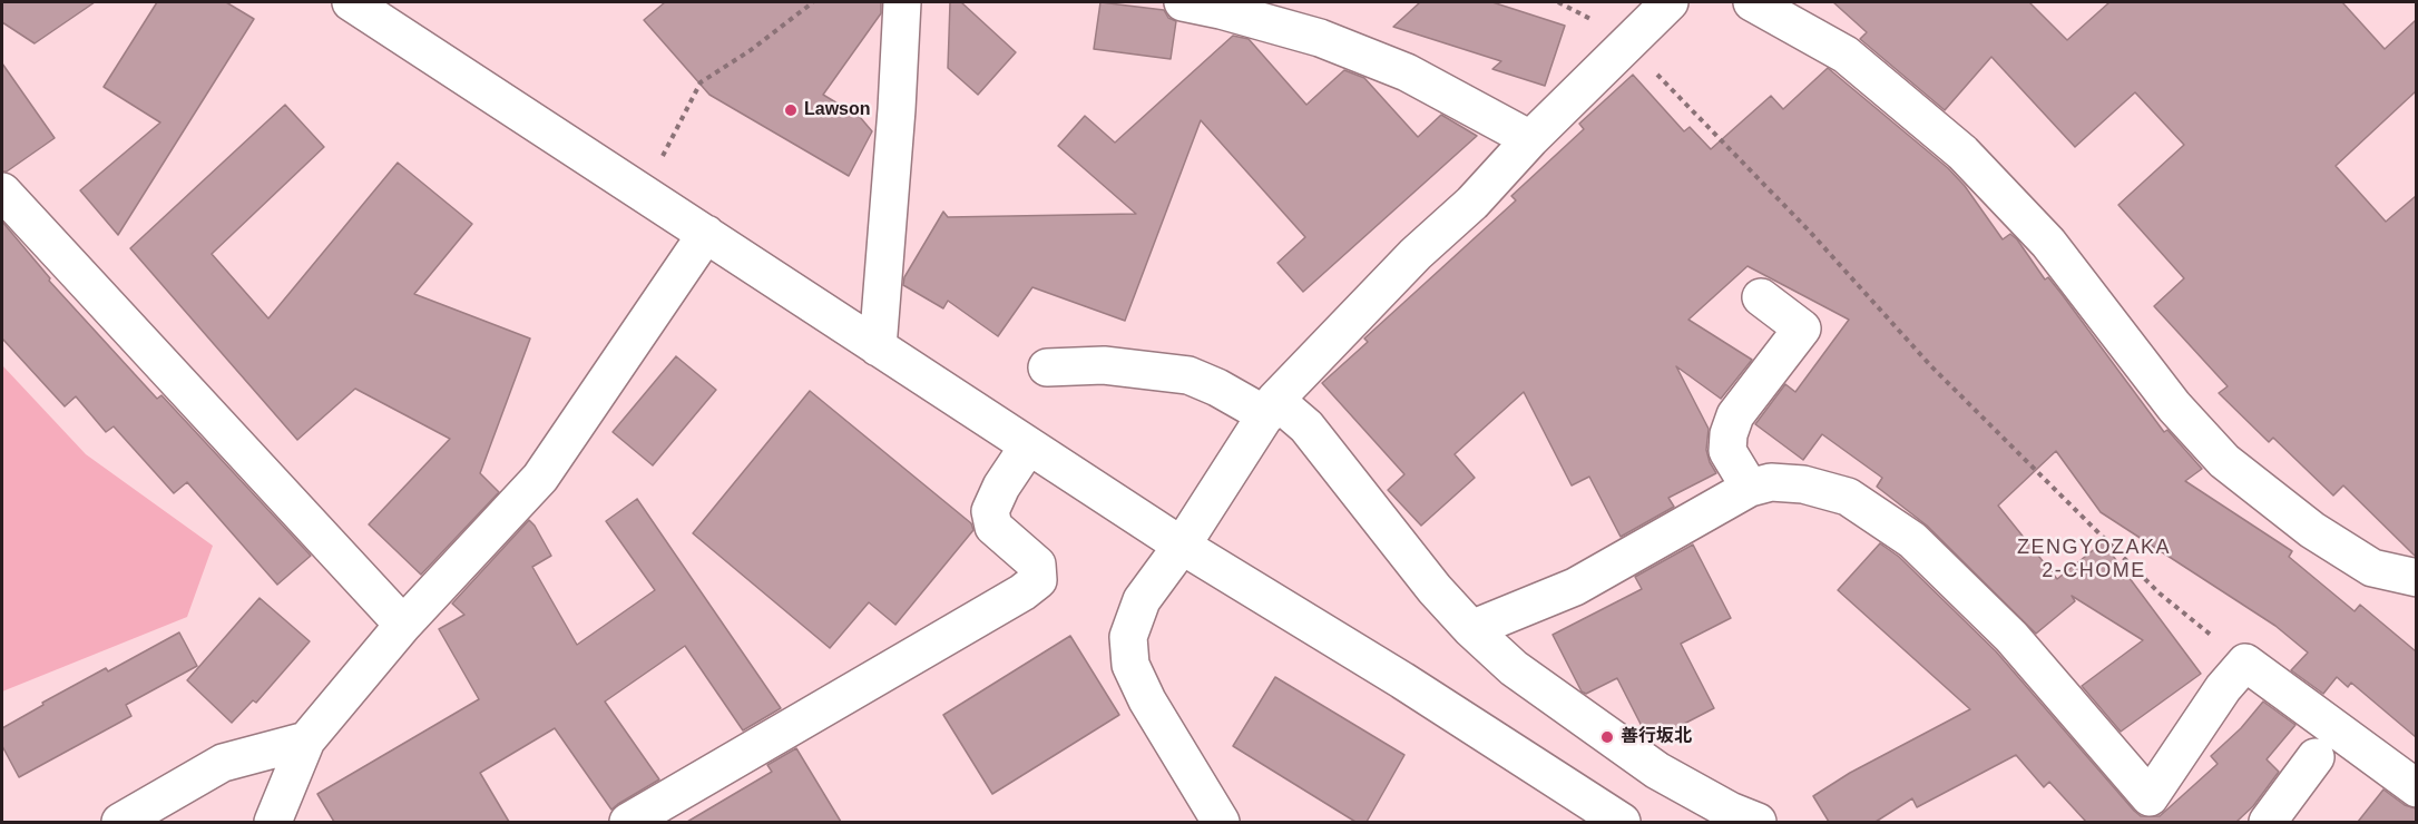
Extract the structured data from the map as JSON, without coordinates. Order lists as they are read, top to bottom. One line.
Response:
{"districts":["ZENGYOZAKA 2-CHOME"],"places":["Lawson","善行坂北"]}
